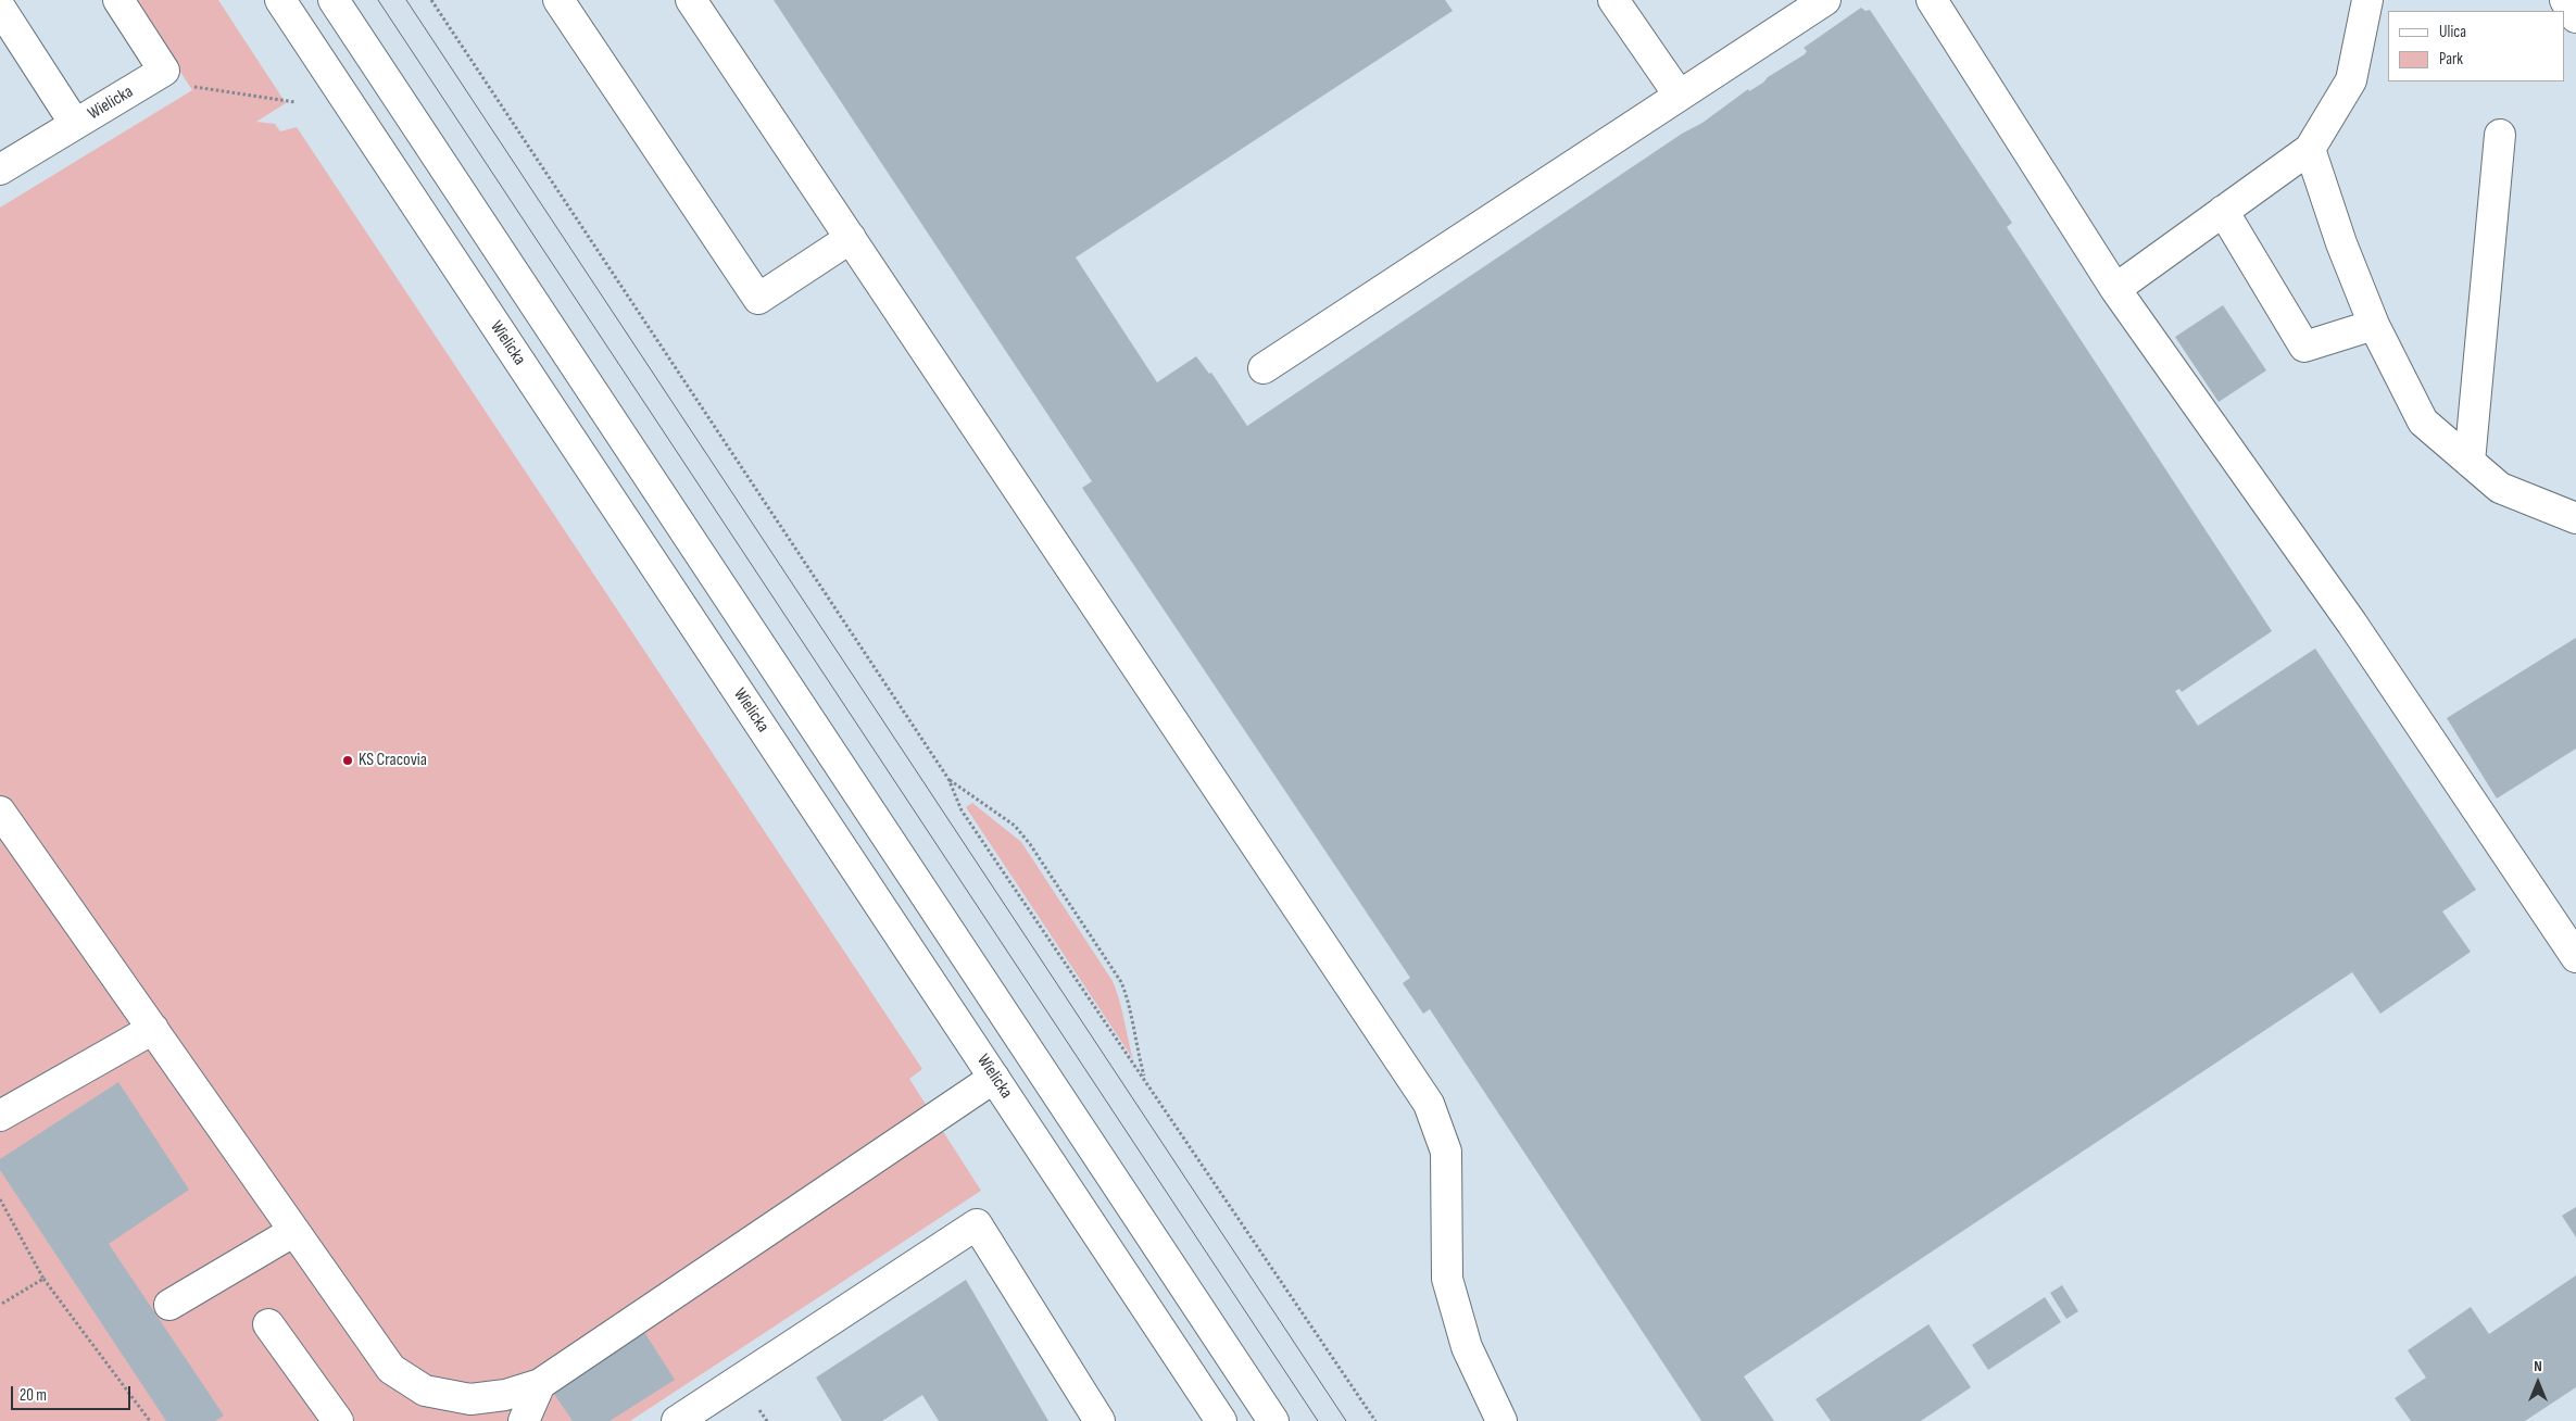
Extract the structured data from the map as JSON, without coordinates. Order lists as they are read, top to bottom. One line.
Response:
{"streets":{"main road":["Wielicka"]},"places":["KS Cracovia"],"legend":["Ulica","Park"],"scale_bar":"20 m","north":"top"}
